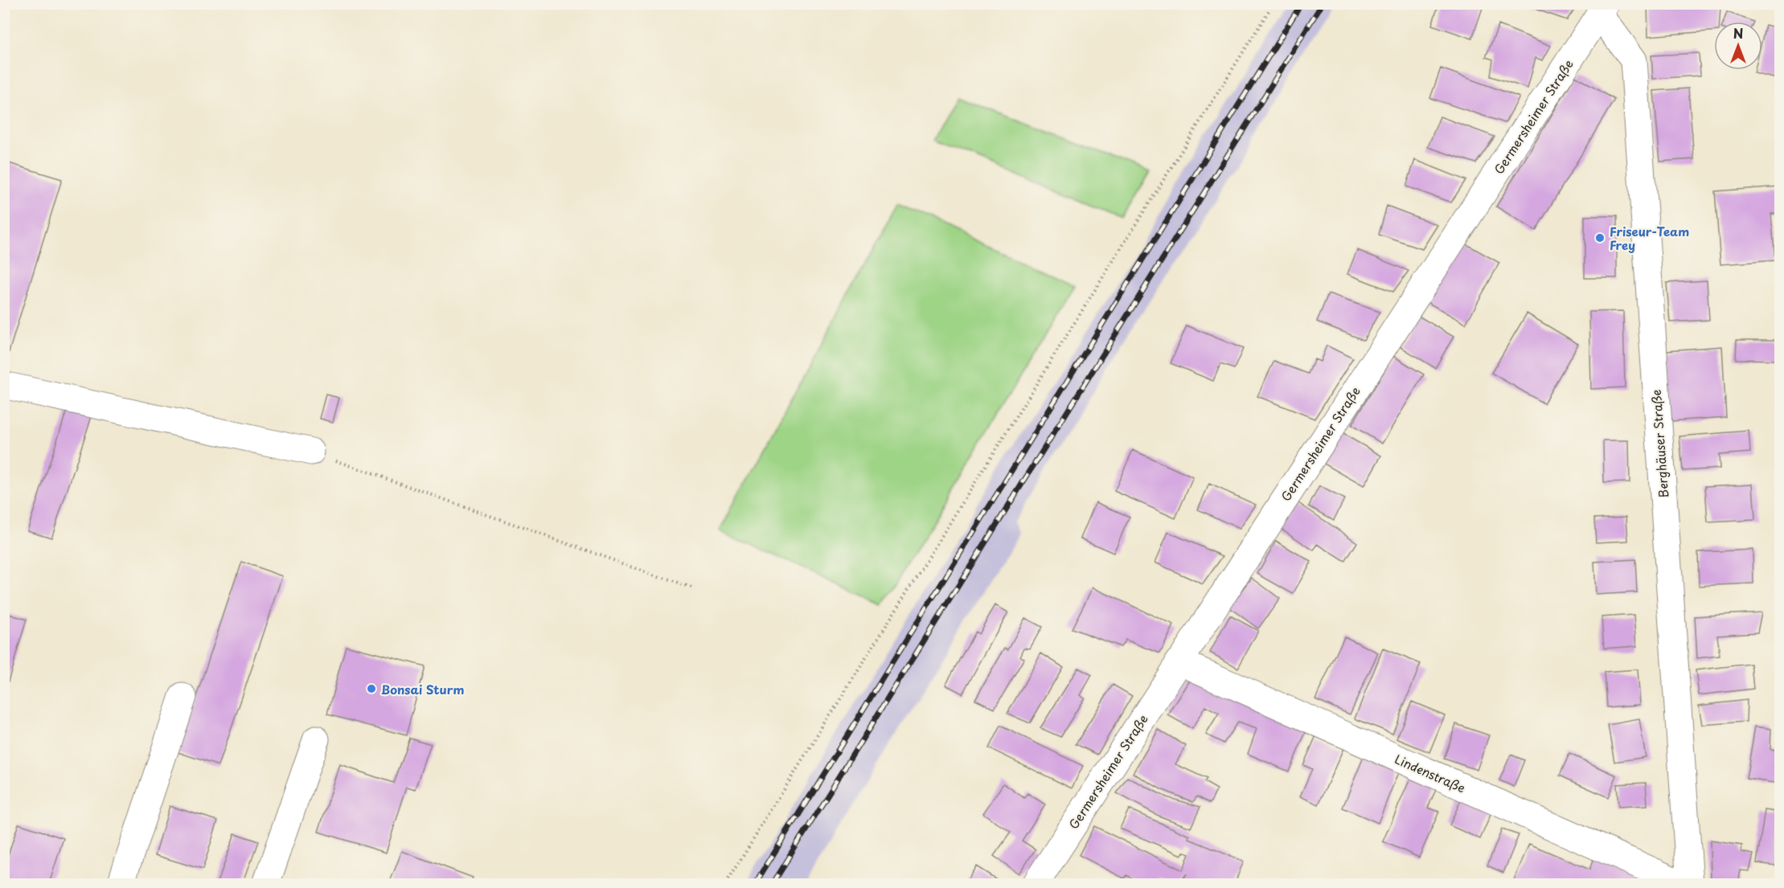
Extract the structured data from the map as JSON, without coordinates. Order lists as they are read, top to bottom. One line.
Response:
{"streets":{"street":["Germersheimer Straße","Berghäuser Straße","Lindenstraße"]},"crossings":[["Germersheimer Straße","Berghäuser Straße"],["Germersheimer Straße","Lindenstraße"]],"places":["Friseur-Team Frey","Bonsai Sturm"],"north":"top"}
